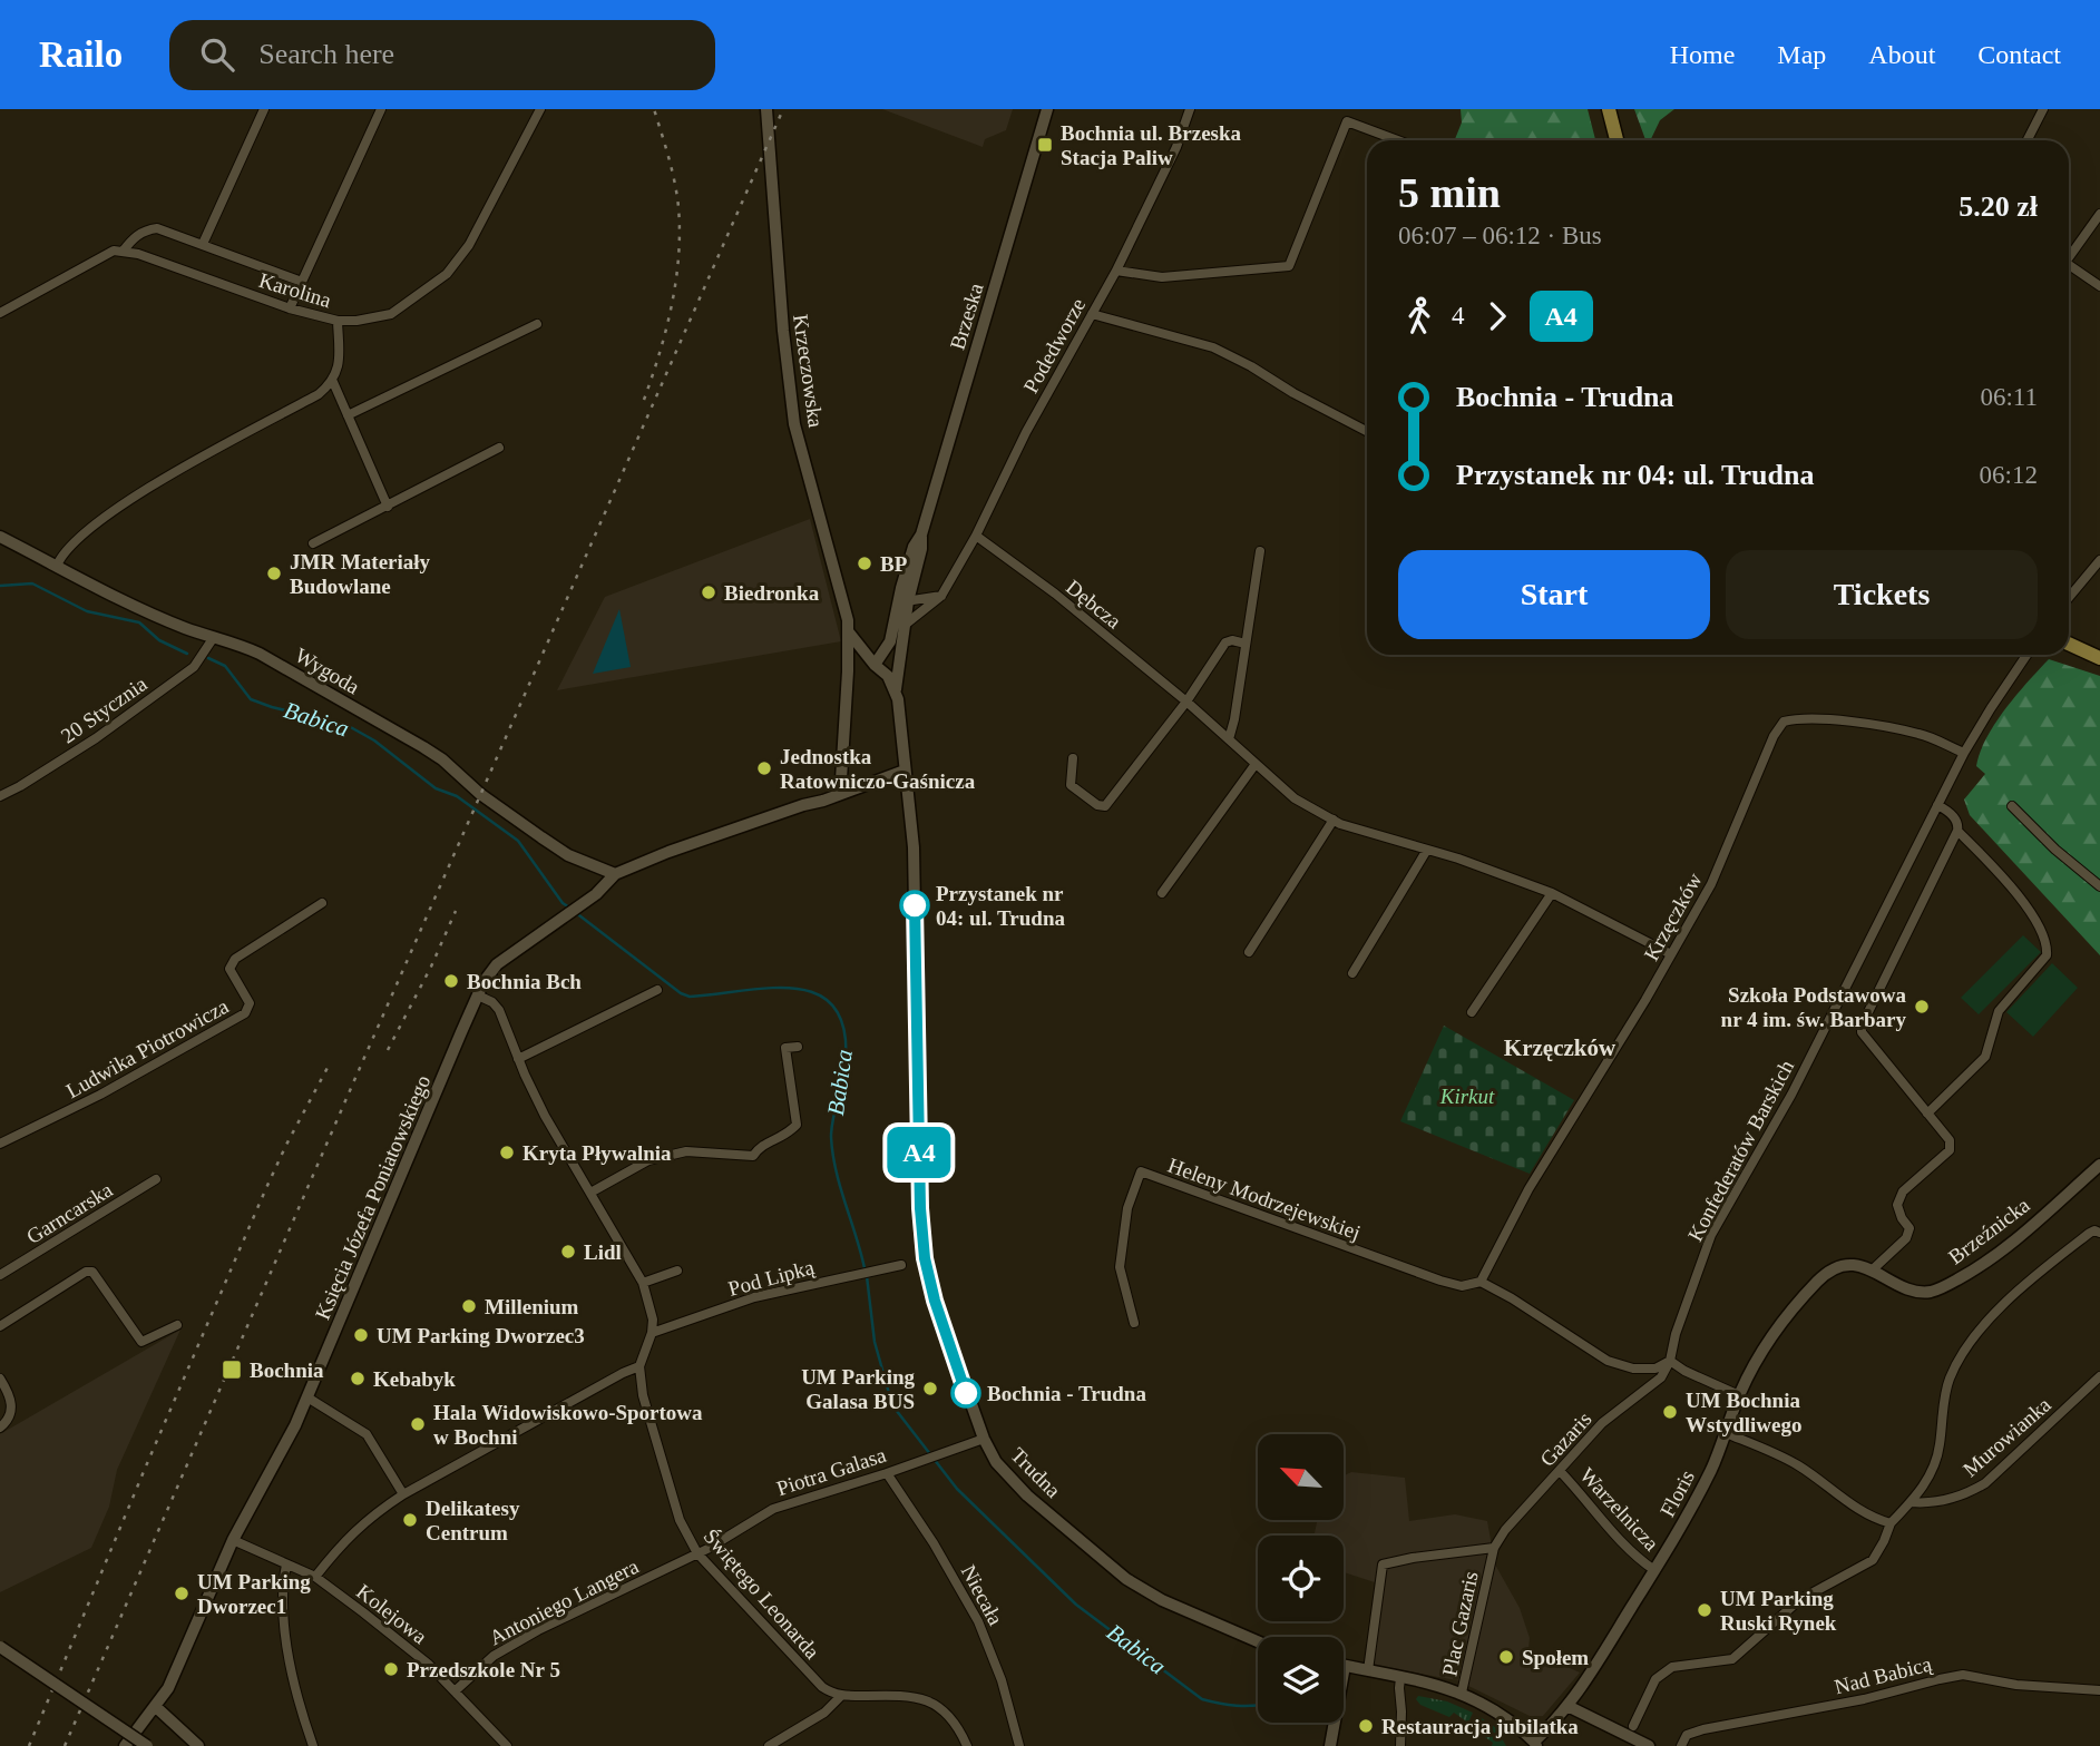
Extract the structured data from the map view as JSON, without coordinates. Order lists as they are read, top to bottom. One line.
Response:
{"streets":{"main road":["Brzeska","Krzeczowska","Wygoda","Księcia Józefa Poniatowskiego","Brzeźnicka","Trudna","Floris"],"street":["Karolina","Podedworze","Dębcza","20 Stycznia","Krzęczków","Ludwika Piotrowicza","Konfederatów Barskich","Heleny Modrzejewskiej","Garncarska","Pod Lipką","Murowianka","Gazaris","Piotra Galasa","Warzelnicza","Świętego Leonarda","Niecała","Antoniego Langera","Kolejowa","Plac Gazaris","Nad Babicą"]},"crossings":[["Brzeska","Podedworze"],["Brzeska","Krzeczowska"],["Brzeska","Trudna"],["Podedworze","Dębcza"],["Krzeczowska","Księcia Józefa Poniatowskiego"],["Krzeczowska","Trudna"],["Dębcza","Krzęczków"],["Wygoda","20 Stycznia"],["Wygoda","Księcia Józefa Poniatowskiego"],["Krzęczków","Konfederatów Barskich"],["Krzęczków","Heleny Modrzejewskiej"],["Konfederatów Barskich","Gazaris"],["Księcia Józefa Poniatowskiego","Trudna"],["Księcia Józefa Poniatowskiego","Świętego Leonarda"],["Księcia Józefa Poniatowskiego","Kolejowa"],["Brzeźnicka","Floris"],["Pod Lipką","Świętego Leonarda"],["Gazaris","Warzelnicza"],["Gazaris","Plac Gazaris"],["Piotra Galasa","Trudna"],["Piotra Galasa","Świętego Leonarda"],["Piotra Galasa","Niecała"],["Piotra Galasa","Antoniego Langera"],["Floris","Warzelnicza"],["Świętego Leonarda","Antoniego Langera"],["Antoniego Langera","Kolejowa"]],"districts":["Krzęczków"],"water":["Babica"],"parks":["Kirkut"],"places":{"transit":["Bochnia ul. Brzeska Stacja Paliw","Bochnia"],"other":["BP","JMR Materiały Budowlane","Biedronka","Jednostka Ratowniczo-Gaśnicza","Przystanek nr 04: ul. Trudna","Bochnia Bch","Szkoła Podstawowa nr 4 im. św. Barbary","Kryta Pływalnia","Lidl","Millenium","UM Parking Dworzec3","Kebabyk","UM Parking Galasa BUS","Bochnia - Trudna","UM Bochnia Wstydliwego","Hala Widowiskowo-Sportowa w Bochni","Delikatesy Centrum","UM Parking Dworzec1","UM Parking Ruski Rynek","Społem","Przedszkole Nr 5","Restauracja jubilatka"]},"lines":["bus line A4"],"north":"top left","page":{"header":"Railo","search":"Search here","nav":["Home","Map","About","Contact"],"on_map":"A4","heading":["5 min","06:07 – 06:12 · Bus","5.20 zł"],"legs":["4","A4"],"list":[{"name":"Bochnia - Trudna","value":"06:11"},{"name":"Przystanek nr 04: ul. Trudna","value":"06:12"}],"buttons":["Start","Tickets"]}}
